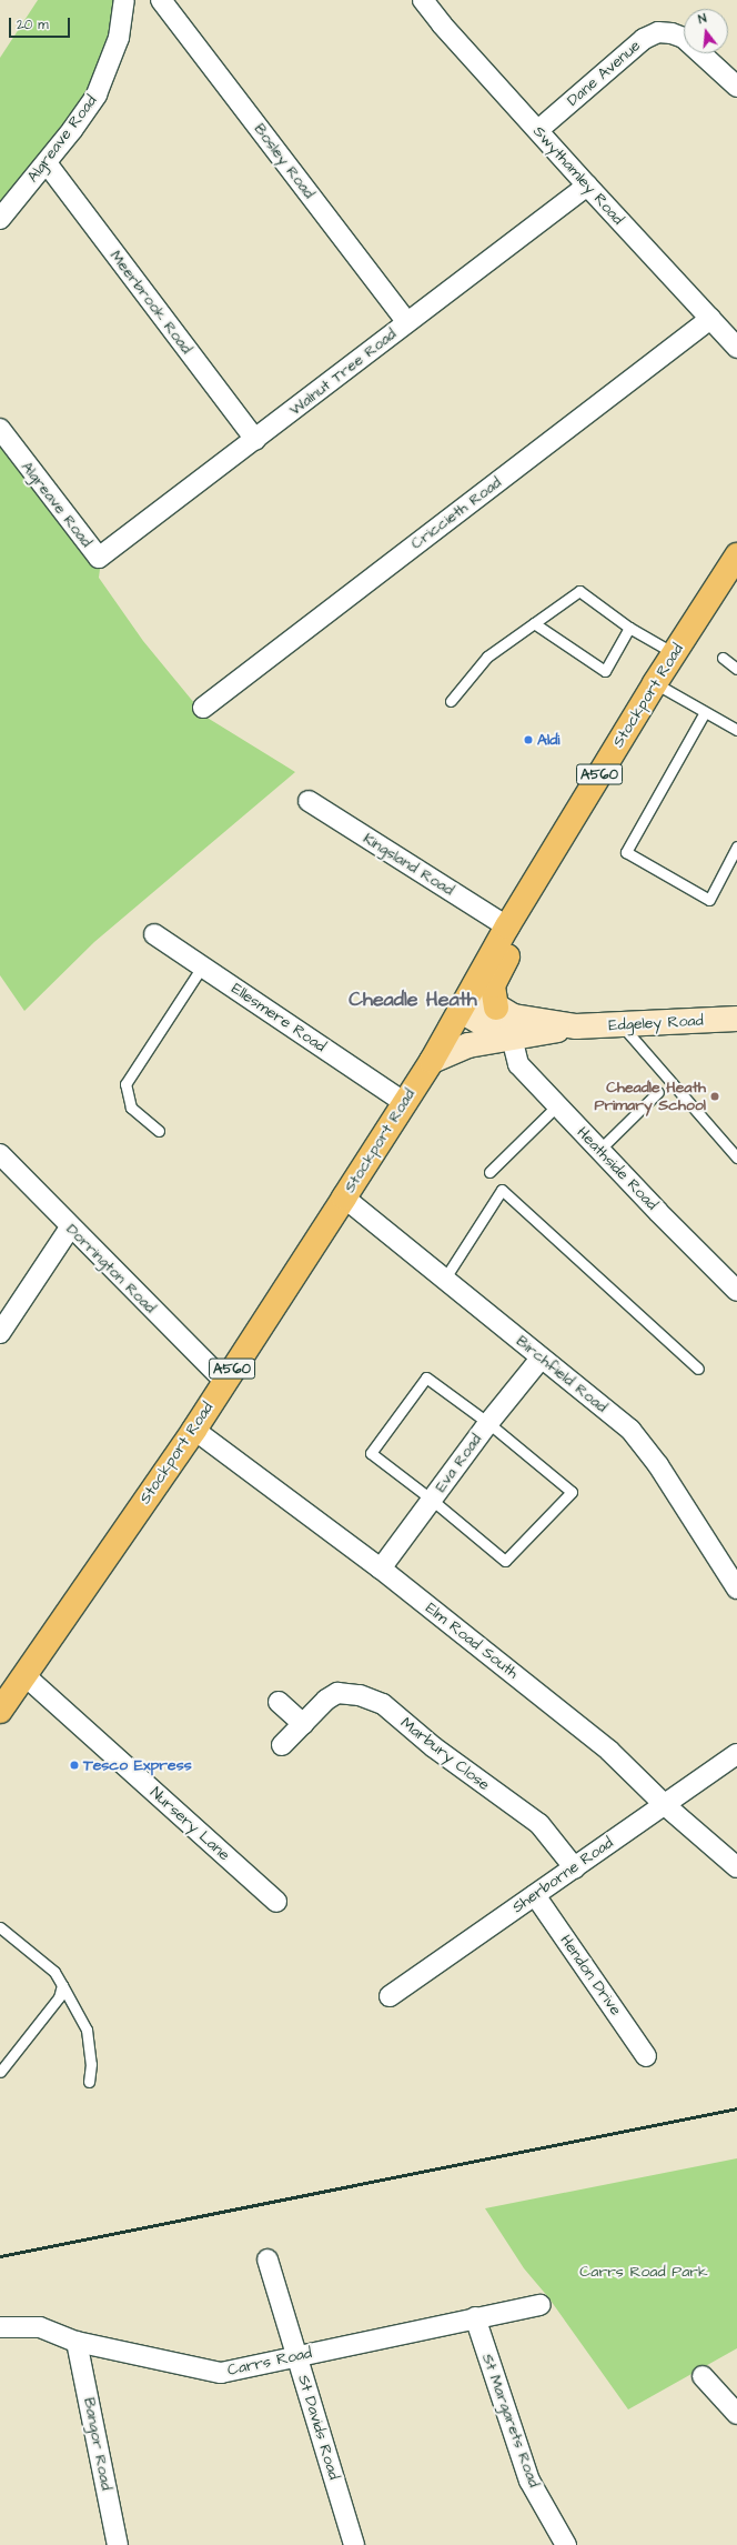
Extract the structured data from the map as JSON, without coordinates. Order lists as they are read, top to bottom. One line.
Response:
{"streets":{"main road":["Stockport Road","A560","Edgeley Road"],"street":["Dane Avenue","Algreave Road","Bosley Road","Swythamley Road","Meerbrook Road","Walnut Tree Road","Criccieth Road","Kingsland Road","Ellesmere Road","Heathside Road","Dorrington Road","Birchfield Road","Eva Road","Elm Road South","Marbury Close","Nursery Lane","Sherborne Road","Hendon Drive","Carrs Road","St Margarets Road","St Davids Road","Bangor Road"]},"crossings":[["Dane Avenue","Swythamley Road"],["Algreave Road","Meerbrook Road"],["Algreave Road","Walnut Tree Road"],["Bosley Road","Walnut Tree Road"],["Swythamley Road","Walnut Tree Road"],["Swythamley Road","Criccieth Road"],["Meerbrook Road","Walnut Tree Road"],["Stockport Road","Kingsland Road"],["Stockport Road","Ellesmere Road"],["Stockport Road","Edgeley Road"],["Stockport Road","Dorrington Road"],["Stockport Road","Birchfield Road"],["Stockport Road","Elm Road South"],["Stockport Road","Nursery Lane"],["Edgeley Road","Heathside Road"],["Birchfield Road","Eva Road"],["Eva Road","Elm Road South"],["Elm Road South","Sherborne Road"],["Marbury Close","Sherborne Road"],["Sherborne Road","Hendon Drive"],["Carrs Road","St Margarets Road"],["Carrs Road","St Davids Road"],["Carrs Road","Bangor Road"]],"districts":["Cheadle Heath"],"parks":["Carrs Road Park"],"places":["Aldi","Cheadle Heath Primary School","Tesco Express"],"scale_bar":"20 m","north":"top"}
